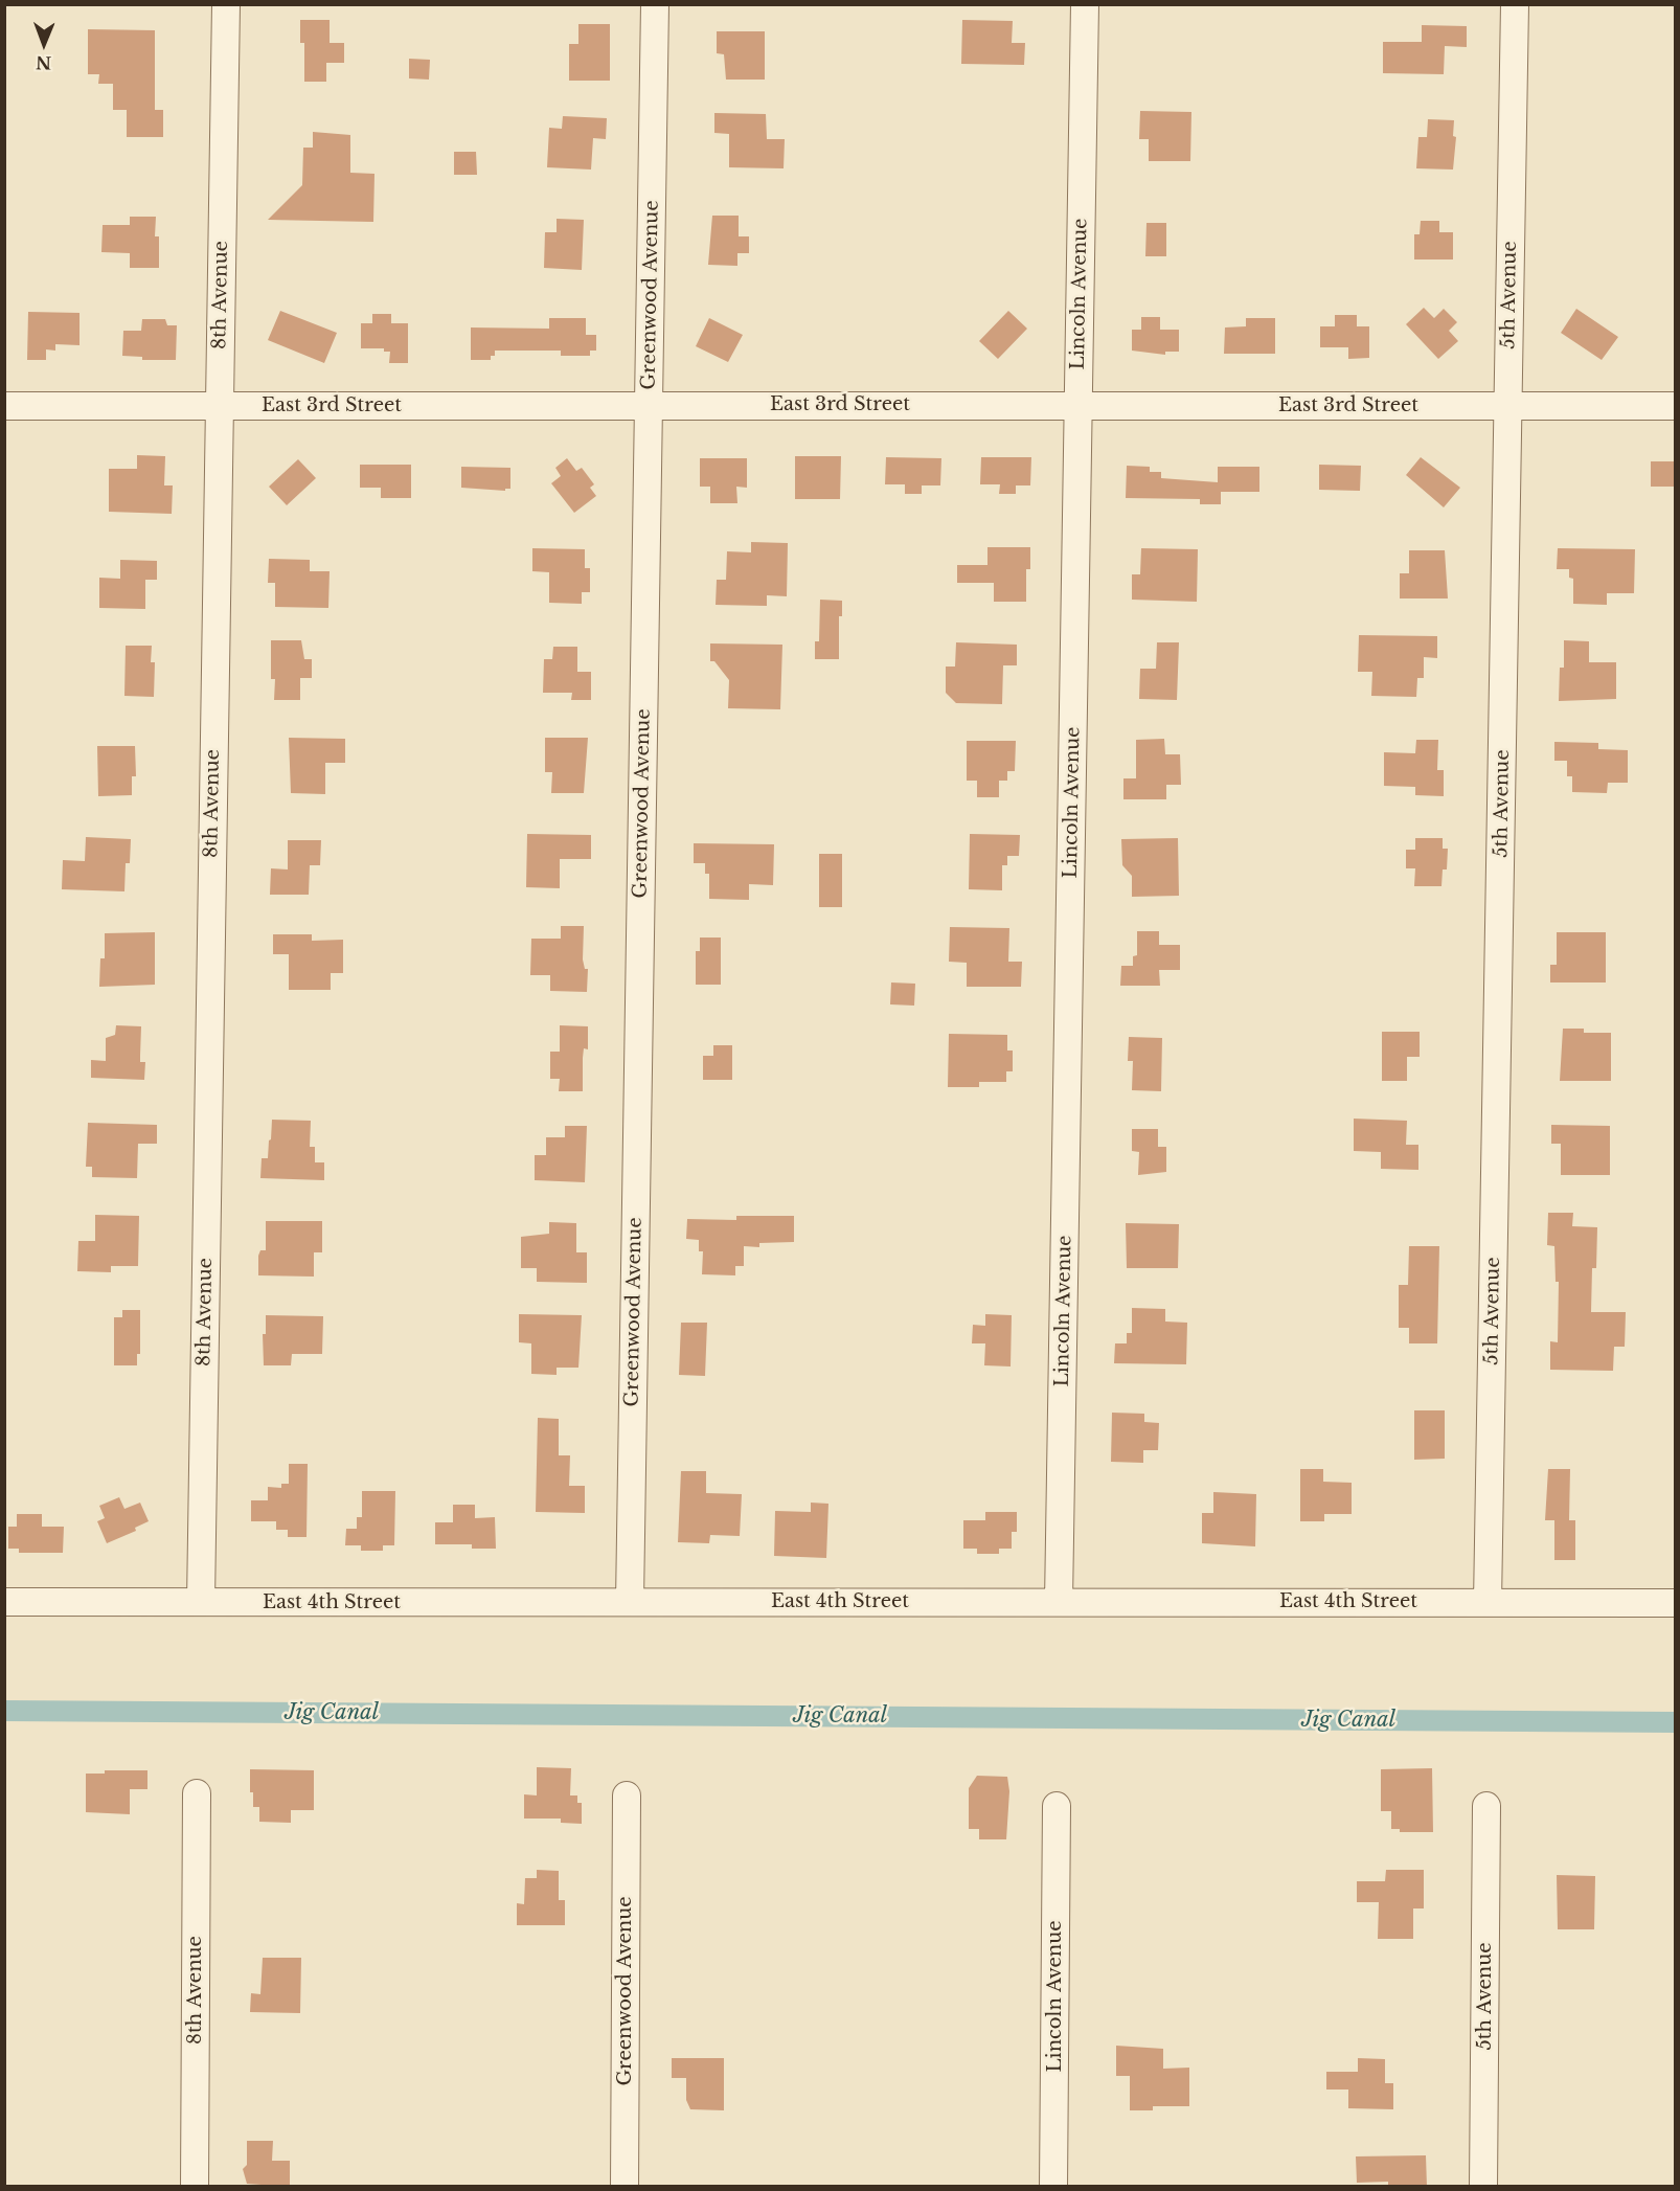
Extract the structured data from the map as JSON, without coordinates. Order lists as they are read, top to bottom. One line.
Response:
{"streets":{"street":["Lincoln Avenue","8th Avenue","Greenwood Avenue","5th Avenue","East 3rd Street","East 4th Street"]},"crossings":[["Lincoln Avenue","East 3rd Street"],["Lincoln Avenue","East 4th Street"],["8th Avenue","East 3rd Street"],["8th Avenue","East 4th Street"],["Greenwood Avenue","East 3rd Street"],["Greenwood Avenue","East 4th Street"],["5th Avenue","East 3rd Street"],["5th Avenue","East 4th Street"]],"water":["Jig Canal"],"north":"bottom"}
